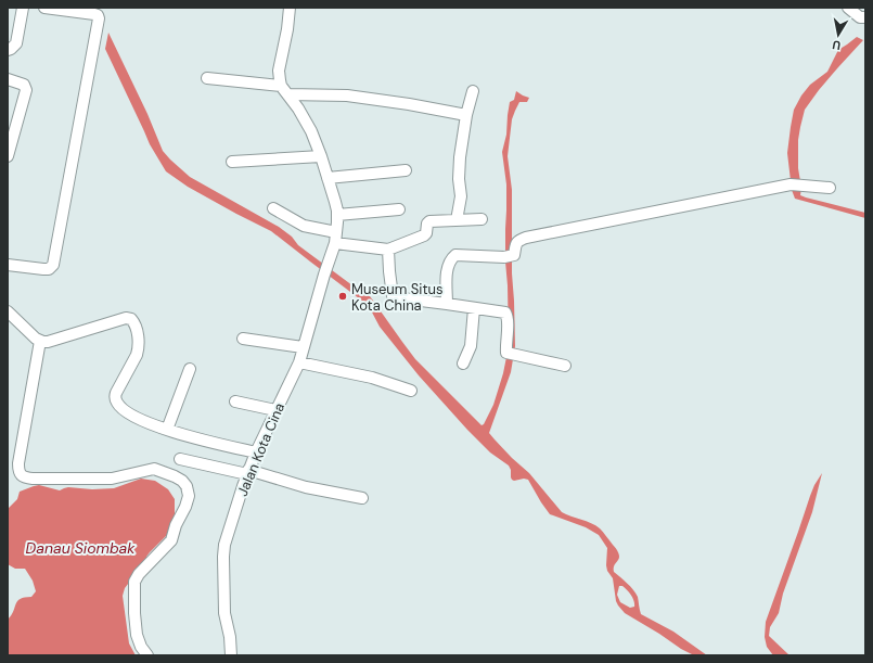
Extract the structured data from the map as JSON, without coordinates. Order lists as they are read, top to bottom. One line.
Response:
{"streets":{"street":["Jalan Kota Cina"]},"water":["Danau Siombak"],"places":["Museum Situs Kota China"],"north":"bottom"}
